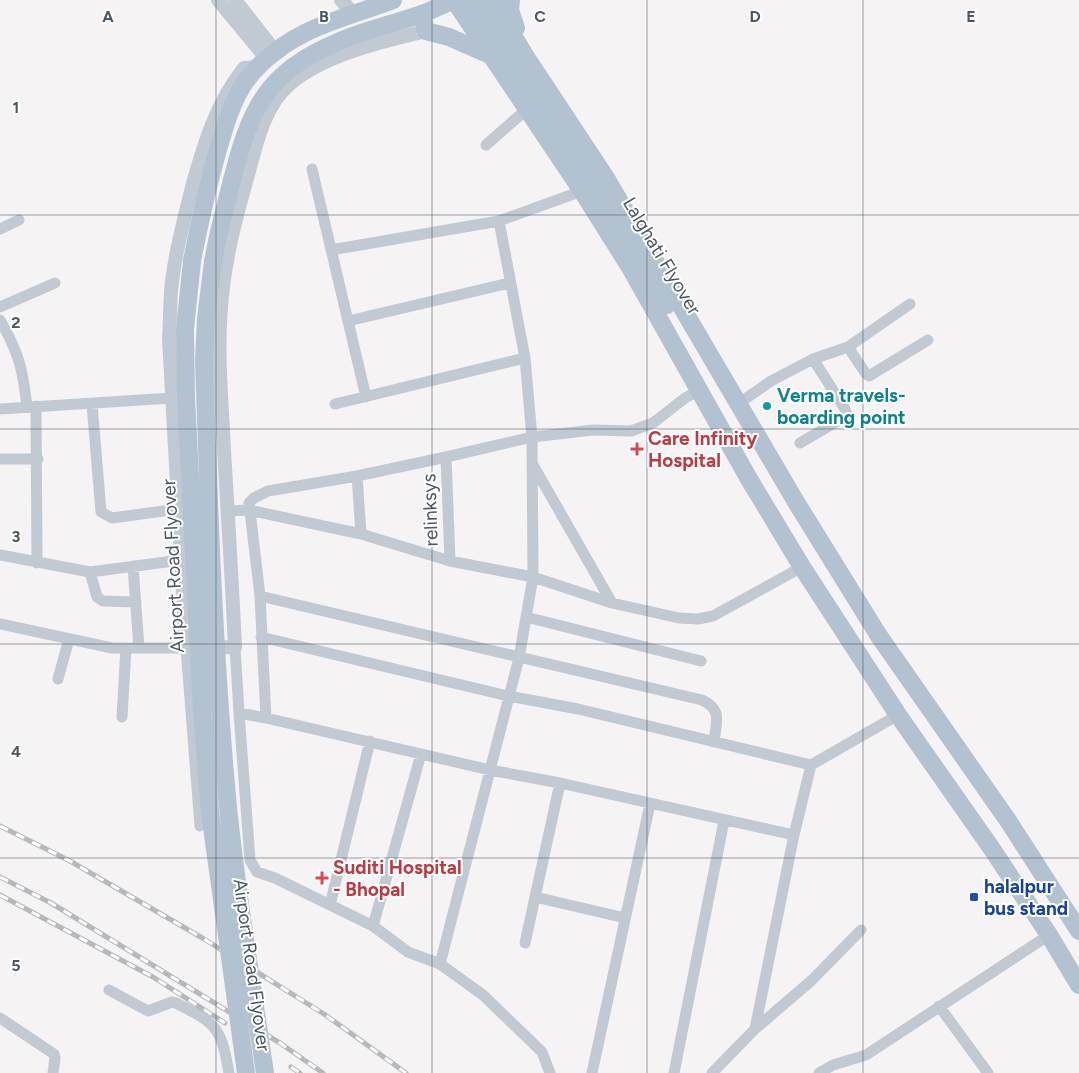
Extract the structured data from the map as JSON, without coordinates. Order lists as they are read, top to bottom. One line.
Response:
{"streets":{"main road":["Lalghati Flyover","Airport Road Flyover"],"street":["relinksys"]},"places":{"other":["Verma travels- boarding point"],"health":["Care Infinity Hospital","Suditi Hospital - Bhopal"],"transit":["halalpur bus stand"]},"grid":{"columns":["A","B","C","D","E"],"rows":["1","2","3","4","5"]}}
